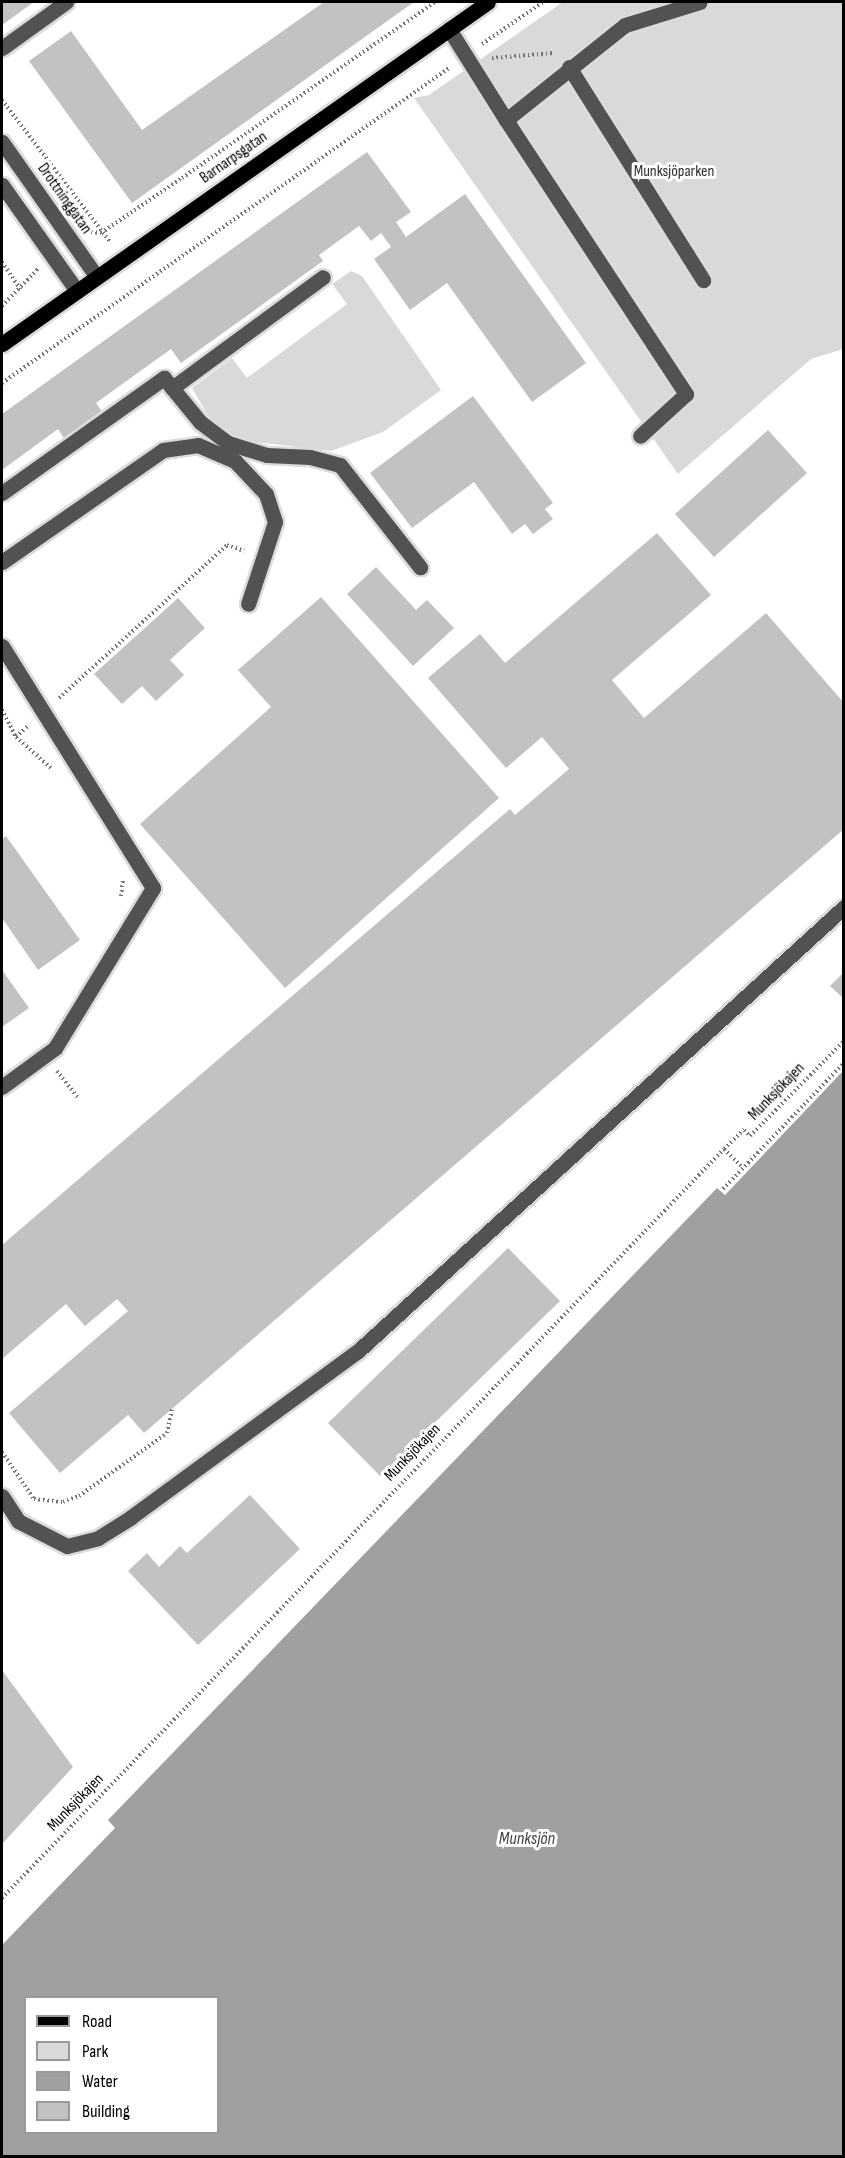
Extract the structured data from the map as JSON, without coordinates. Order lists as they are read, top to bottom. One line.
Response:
{"streets":{"main road":["Barnarpsgatan"],"street":["Drottninggatan"],"path":["Munksjökajen"]},"crossings":[["Barnarpsgatan","Drottninggatan"]],"water":["Munksjön"],"parks":["Munksjöparken"],"legend":["Road","Park","Water","Building"]}
